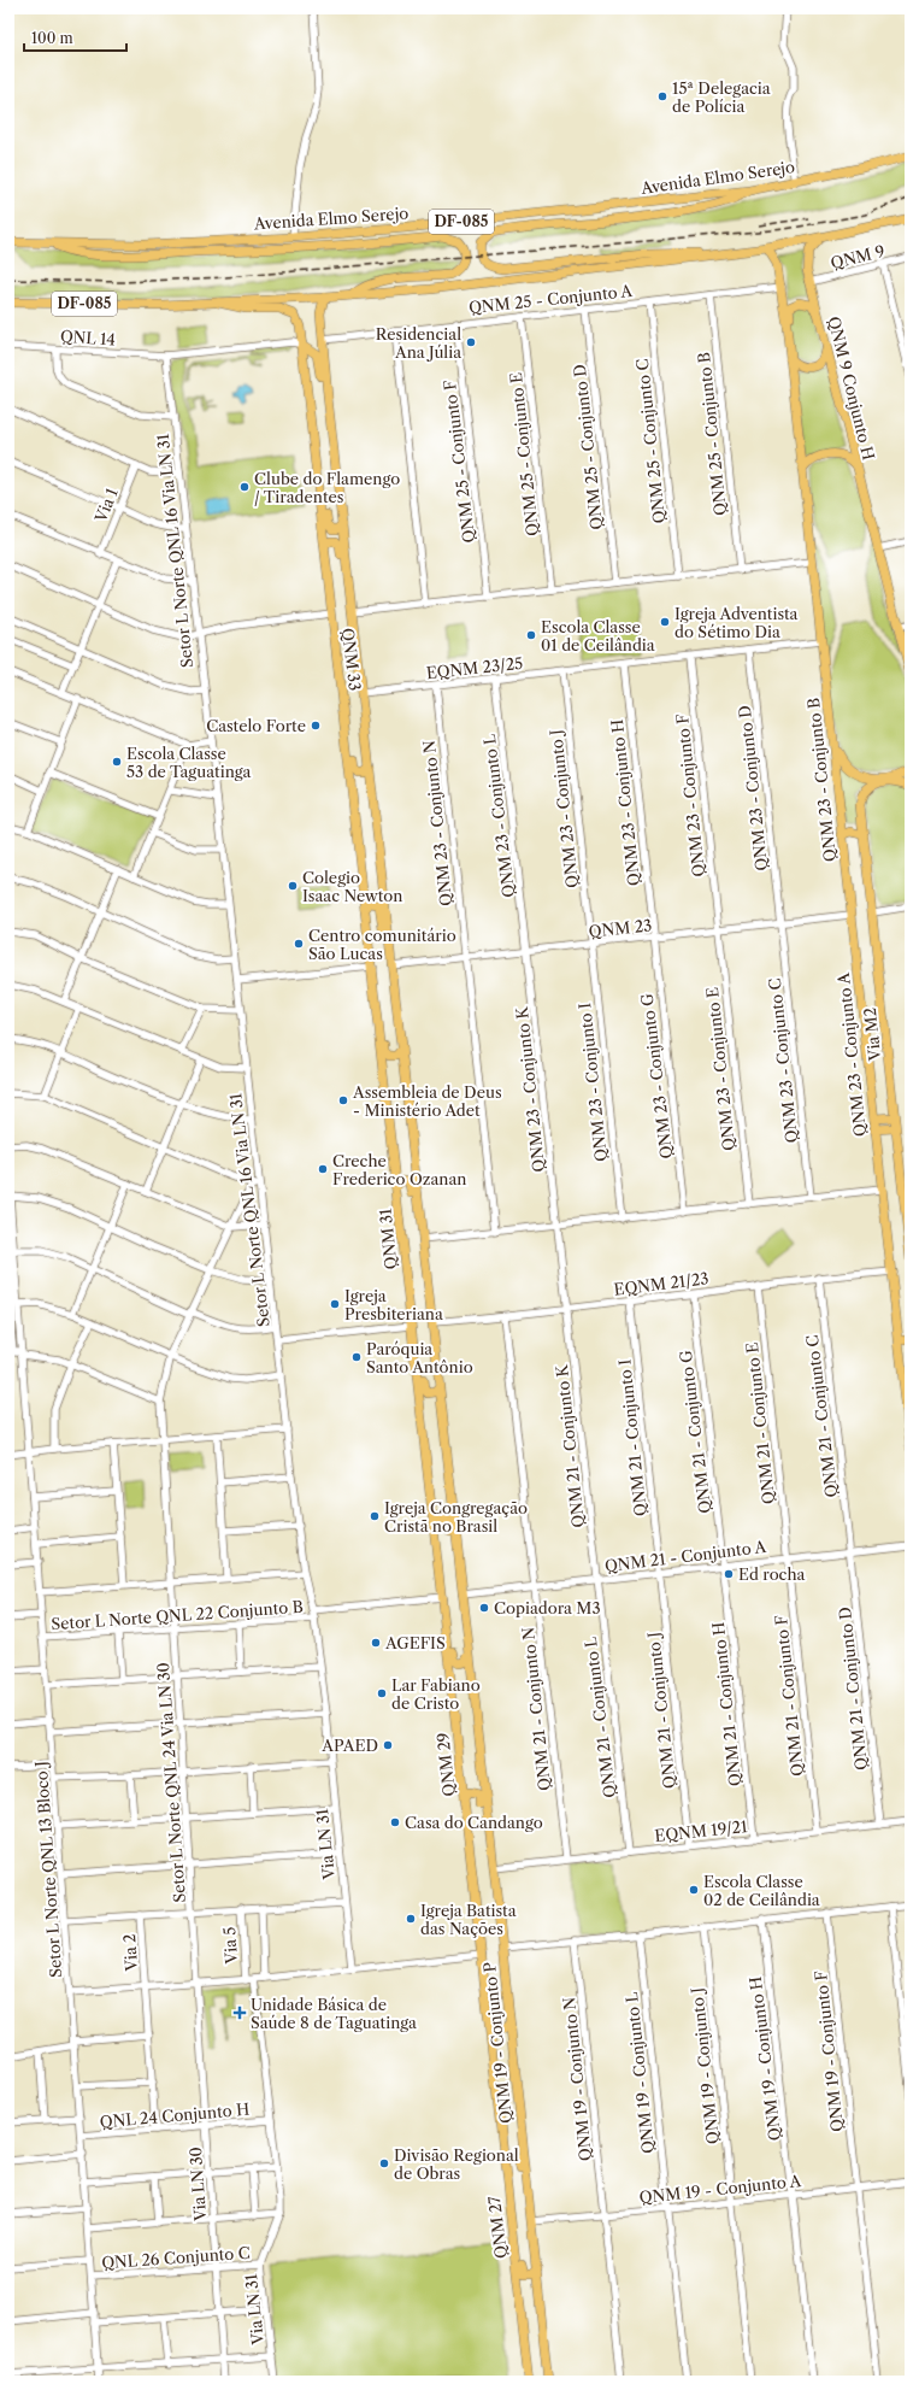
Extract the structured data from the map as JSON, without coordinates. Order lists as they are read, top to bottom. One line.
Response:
{"streets":{"main road":["Avenida Elmo Serejo","DF-085","QNM 9 Conjunto H","QNM 33","QNM 23 - Conjunto B","Via M2","QNM 23 - Conjunto A","QNM 31","QNM 29","QNM 19 - Conjunto P","QNM 27"],"street":["QNM 9","QNM 25 - Conjunto A","QNL 14","QNM 25 - Conjunto B","QNM 25 - Conjunto C","QNM 25 - Conjunto D","QNM 25 - Conjunto E","QNM 25 - Conjunto F","Via 1","Setor L Norte QNL 16 Via LN 31","EQNM 23/25","QNM 23 - Conjunto D","QNM 23 - Conjunto F","QNM 23 - Conjunto H","QNM 23 - Conjunto J","QNM 23 - Conjunto L","QNM 23 - Conjunto N","QNM 23","QNM 23 - Conjunto C","QNM 23 - Conjunto E","QNM 23 - Conjunto G","QNM 23 - Conjunto I","QNM 23 - Conjunto K","EQNM 21/23","QNM 21 - Conjunto C","QNM 21 - Conjunto E","QNM 21 - Conjunto G","QNM 21 - Conjunto I","QNM 21 - Conjunto K","QNM 21 - Conjunto A","Setor L Norte QNL 22 Conjunto B","QNM 21 - Conjunto D","QNM 21 - Conjunto F","QNM 21 - Conjunto H","QNM 21 - Conjunto N","QNM 21 - Conjunto J","QNM 21 - Conjunto L","Setor L Norte QNL 24 Via LN 30","EQNM 19/21","Via LN 31","Setor L Norte QNL 13 Bloco J","Via 5","Via 2","QNM 19 - Conjunto F","QNM 19 - Conjunto H","QNM 19 - Conjunto J","QNM 19 - Conjunto L","QNM 19 - Conjunto N","QNL 24 Conjunto H","Via LN 30","QNM 19 - Conjunto A","QNL 26 Conjunto C"]},"crossings":[["DF-085","QNM 9 Conjunto H"],["DF-085","QNM 33"],["QNM 9","QNM 9 Conjunto H"],["QNM 25 - Conjunto A","QNM 25 - Conjunto B"],["QNM 25 - Conjunto A","QNM 25 - Conjunto C"],["QNM 25 - Conjunto A","QNM 25 - Conjunto D"],["QNM 25 - Conjunto A","QNM 25 - Conjunto E"],["QNM 25 - Conjunto A","QNM 25 - Conjunto F"],["QNL 14","Setor L Norte QNL 16 Via LN 31"],["Setor L Norte QNL 16 Via LN 31","Setor L Norte QNL 22 Conjunto B"],["Setor L Norte QNL 16 Via LN 31","Via LN 31"],["QNM 33","QNM 31"],["EQNM 23/25","QNM 23 - Conjunto B"],["EQNM 23/25","QNM 23 - Conjunto D"],["EQNM 23/25","QNM 23 - Conjunto F"],["EQNM 23/25","QNM 23 - Conjunto H"],["EQNM 23/25","QNM 23 - Conjunto J"],["EQNM 23/25","QNM 23 - Conjunto L"],["EQNM 23/25","QNM 23 - Conjunto N"],["QNM 23 - Conjunto B","QNM 23"],["QNM 23 - Conjunto B","QNM 23 - Conjunto A"],["QNM 23 - Conjunto D","QNM 23"],["QNM 23 - Conjunto D","QNM 23 - Conjunto C"],["QNM 23 - Conjunto F","QNM 23"],["QNM 23 - Conjunto F","QNM 23 - Conjunto E"],["QNM 23 - Conjunto H","QNM 23"],["QNM 23 - Conjunto H","QNM 23 - Conjunto G"],["QNM 23 - Conjunto J","QNM 23"],["QNM 23 - Conjunto J","QNM 23 - Conjunto I"],["QNM 23 - Conjunto L","QNM 23"],["QNM 23 - Conjunto L","QNM 23 - Conjunto K"],["QNM 23 - Conjunto N","QNM 23"],["QNM 23","QNM 23 - Conjunto A"],["QNM 23","QNM 23 - Conjunto C"],["QNM 23","QNM 23 - Conjunto E"],["QNM 23","QNM 23 - Conjunto G"],["QNM 23","QNM 23 - Conjunto I"],["QNM 23","QNM 23 - Conjunto K"],["QNM 23 - Conjunto K","EQNM 21/23"],["QNM 23 - Conjunto K","QNM 21 - Conjunto K"],["QNM 31","QNM 29"],["EQNM 21/23","QNM 21 - Conjunto C"],["EQNM 21/23","QNM 21 - Conjunto E"],["EQNM 21/23","QNM 21 - Conjunto G"],["EQNM 21/23","QNM 21 - Conjunto I"],["EQNM 21/23","QNM 21 - Conjunto K"],["EQNM 21/23","QNM 21 - Conjunto N"],["QNM 21 - Conjunto C","QNM 21 - Conjunto A"],["QNM 21 - Conjunto C","QNM 21 - Conjunto D"],["QNM 21 - Conjunto E","QNM 21 - Conjunto A"],["QNM 21 - Conjunto E","QNM 21 - Conjunto F"],["QNM 21 - Conjunto G","QNM 21 - Conjunto A"],["QNM 21 - Conjunto G","QNM 21 - Conjunto H"],["QNM 21 - Conjunto I","QNM 21 - Conjunto A"],["QNM 21 - Conjunto I","QNM 21 - Conjunto J"],["QNM 21 - Conjunto K","QNM 21 - Conjunto A"],["QNM 21 - Conjunto K","QNM 21 - Conjunto L"],["QNM 21 - Conjunto A","QNM 21 - Conjunto D"],["QNM 21 - Conjunto A","QNM 21 - Conjunto F"],["QNM 21 - Conjunto A","QNM 21 - Conjunto H"],["QNM 21 - Conjunto A","QNM 21 - Conjunto N"],["QNM 21 - Conjunto A","QNM 21 - Conjunto J"],["QNM 21 - Conjunto A","QNM 21 - Conjunto L"],["Setor L Norte QNL 22 Conjunto B","Setor L Norte QNL 24 Via LN 30"],["Setor L Norte QNL 22 Conjunto B","Via LN 31"],["Setor L Norte QNL 22 Conjunto B","Setor L Norte QNL 13 Bloco J"],["QNM 21 - Conjunto D","EQNM 19/21"],["QNM 21 - Conjunto F","EQNM 19/21"],["QNM 21 - Conjunto H","EQNM 19/21"],["QNM 21 - Conjunto N","EQNM 19/21"],["QNM 21 - Conjunto J","EQNM 19/21"],["QNM 21 - Conjunto L","EQNM 19/21"],["QNM 29","QNM 27"],["Setor L Norte QNL 24 Via LN 30","Via LN 30"],["EQNM 19/21","QNM 19 - Conjunto P"],["Via LN 31","QNL 24 Conjunto H"],["Via LN 31","QNL 26 Conjunto C"],["Setor L Norte QNL 13 Bloco J","QNL 24 Conjunto H"],["Setor L Norte QNL 13 Bloco J","QNL 26 Conjunto C"],["Via 2","QNL 24 Conjunto H"],["QNM 19 - Conjunto P","QNM 19 - Conjunto A"],["QNM 19 - Conjunto F","QNM 19 - Conjunto A"],["QNM 19 - Conjunto H","QNM 19 - Conjunto A"],["QNM 19 - Conjunto J","QNM 19 - Conjunto A"],["QNM 19 - Conjunto L","QNM 19 - Conjunto A"],["QNM 19 - Conjunto N","QNM 19 - Conjunto A"],["QNL 24 Conjunto H","Via LN 30"],["Via LN 30","QNL 26 Conjunto C"]],"places":{"other":["15ª Delegacia de Polícia","Residencial Ana Júlia","Clube do Flamengo / Tiradentes","Igreja Adventista do Sétimo Dia","Escola Classe 01 de Ceilândia","Castelo Forte","Escola Classe 53 de Taguatinga","Colegio Isaac Newton","Centro comunitário São Lucas","Assembleia de Deus - Ministério Adet","Creche Frederico Ozanan","Igreja Presbiteriana","Paróquia Santo Antônio","Igreja Congregação Cristã no Brasil","Ed rocha","Copiadora M3","AGEFIS","Lar Fabiano de Cristo","APAED","Casa do Candango","Escola Classe 02 de Ceilândia","Igreja Batista das Nações","Divisão Regional de Obras"],"health":["Unidade Básica de Saúde 8 de Taguatinga"]},"scale_bar":"100 m"}
